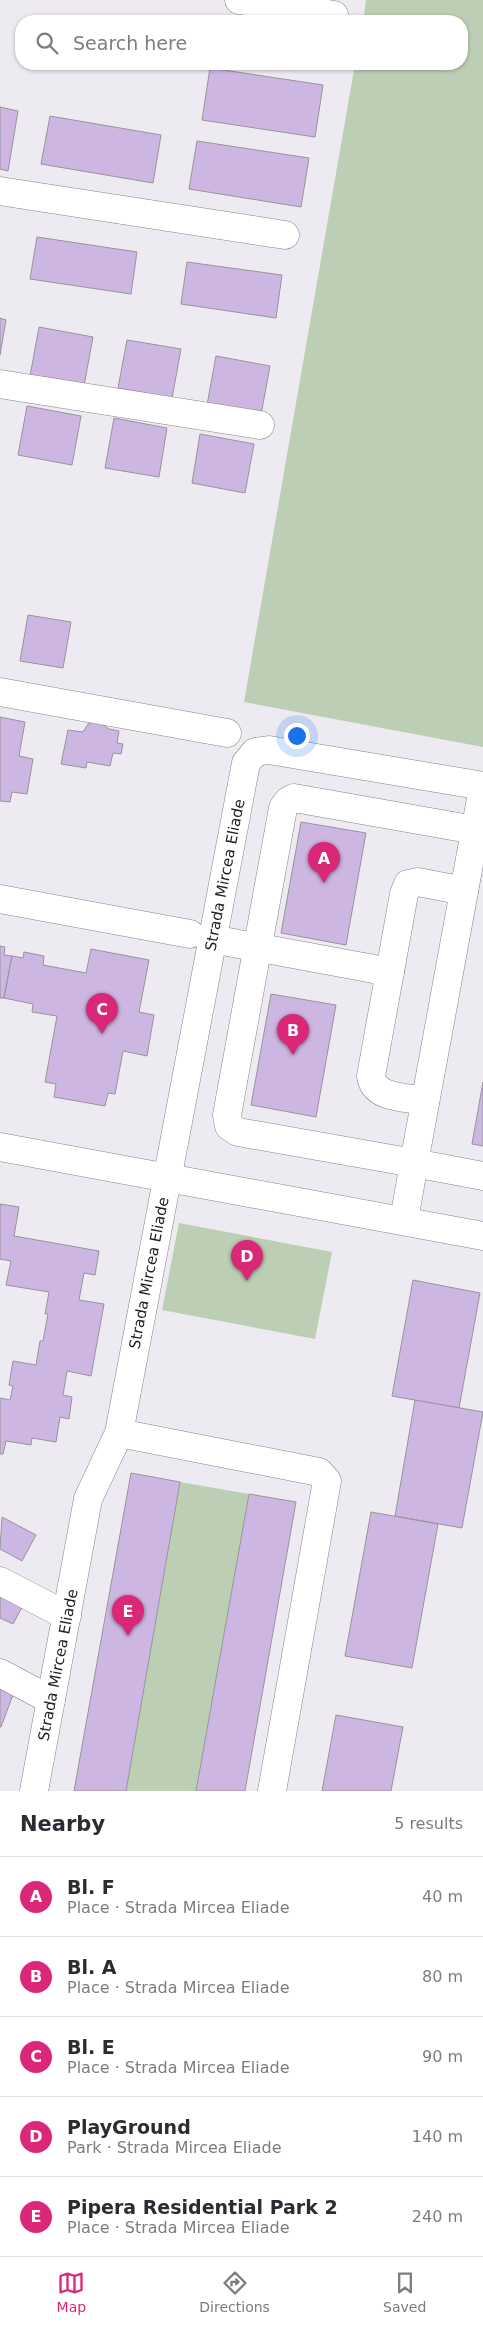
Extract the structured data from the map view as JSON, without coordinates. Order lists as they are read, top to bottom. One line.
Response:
{"streets":{"street":["Strada Mircea Eliade"]},"page":{"search":"Search here","pins":["A","C","B","D","E"],"heading":["Nearby","5 results"],"list":[{"mark":"A","name":"Bl. F","note":"Place · Strada Mircea Eliade","value":"40 m"},{"mark":"B","name":"Bl. A","note":"Place · Strada Mircea Eliade","value":"80 m"},{"mark":"C","name":"Bl. E","note":"Place · Strada Mircea Eliade","value":"90 m"},{"mark":"D","name":"PlayGround","note":"Park · Strada Mircea Eliade","value":"140 m"},{"mark":"E","name":"Pipera Residential Park 2","note":"Place · Strada Mircea Eliade","value":"240 m"}],"nav":["Map","Directions","Saved"]}}
